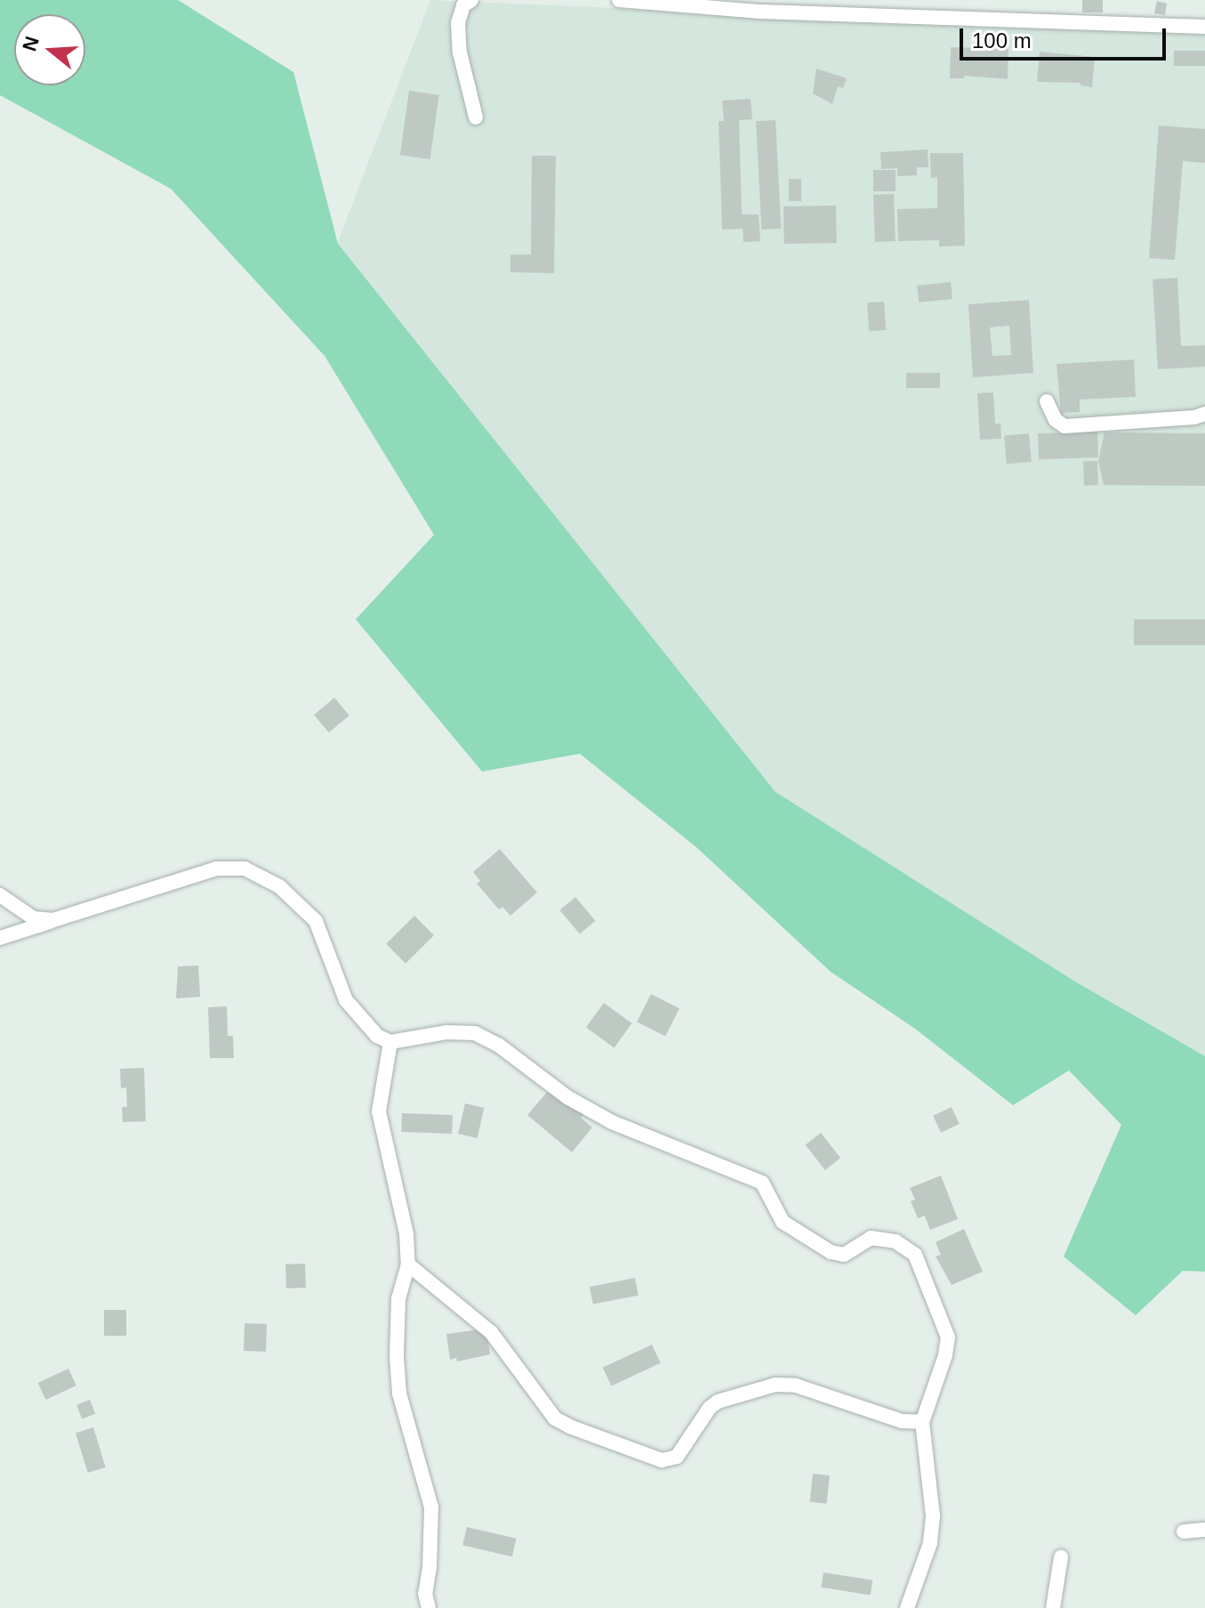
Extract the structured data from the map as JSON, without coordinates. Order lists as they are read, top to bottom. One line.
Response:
{"scale_bar":"100 m","north":"left"}
